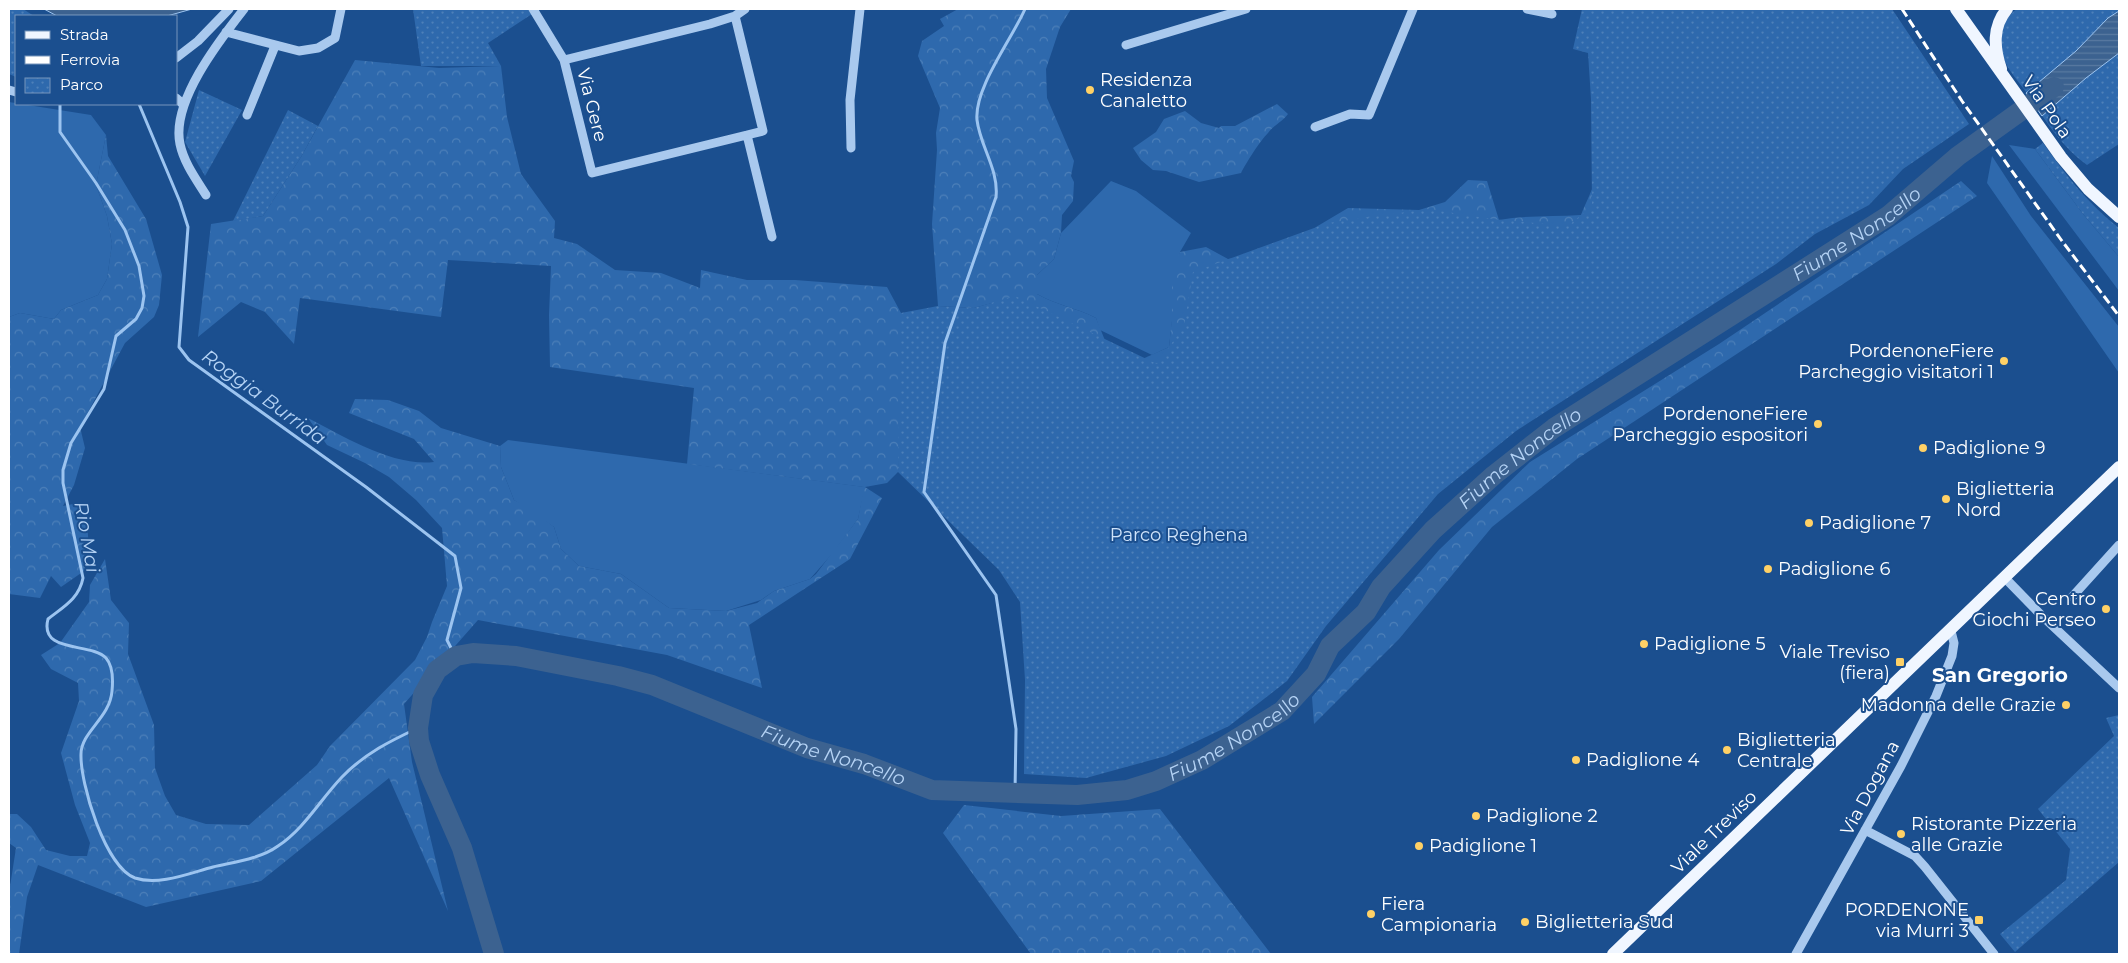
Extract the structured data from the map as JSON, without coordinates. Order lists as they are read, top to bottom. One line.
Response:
{"streets":{"main road":["Via Pola","Viale Treviso"],"street":["Via Gere","Via Dogana"]},"crossings":[["Via Dogana","Viale Treviso"]],"districts":["San Gregorio"],"water":["Fiume Noncello","Roggia Burrida","Rio Mai"],"parks":["Parco Reghena"],"places":{"other":["Residenza Canaletto","PordenoneFiere Parcheggio visitatori 1","PordenoneFiere Parcheggio espositori","Padiglione 9","Biglietteria Nord","Padiglione 7","Padiglione 6","Centro Giochi Perseo","Padiglione 5","Madonna delle Grazie","Biglietteria Centrale","Padiglione 4","Padiglione 2","Ristorante Pizzeria alle Grazie","Padiglione 1","Fiera Campionaria","Biglietteria Sud"],"transit":["Viale Treviso (fiera)","PORDENONE via Murri 3"]},"legend":["Strada","Ferrovia","Parco"]}
